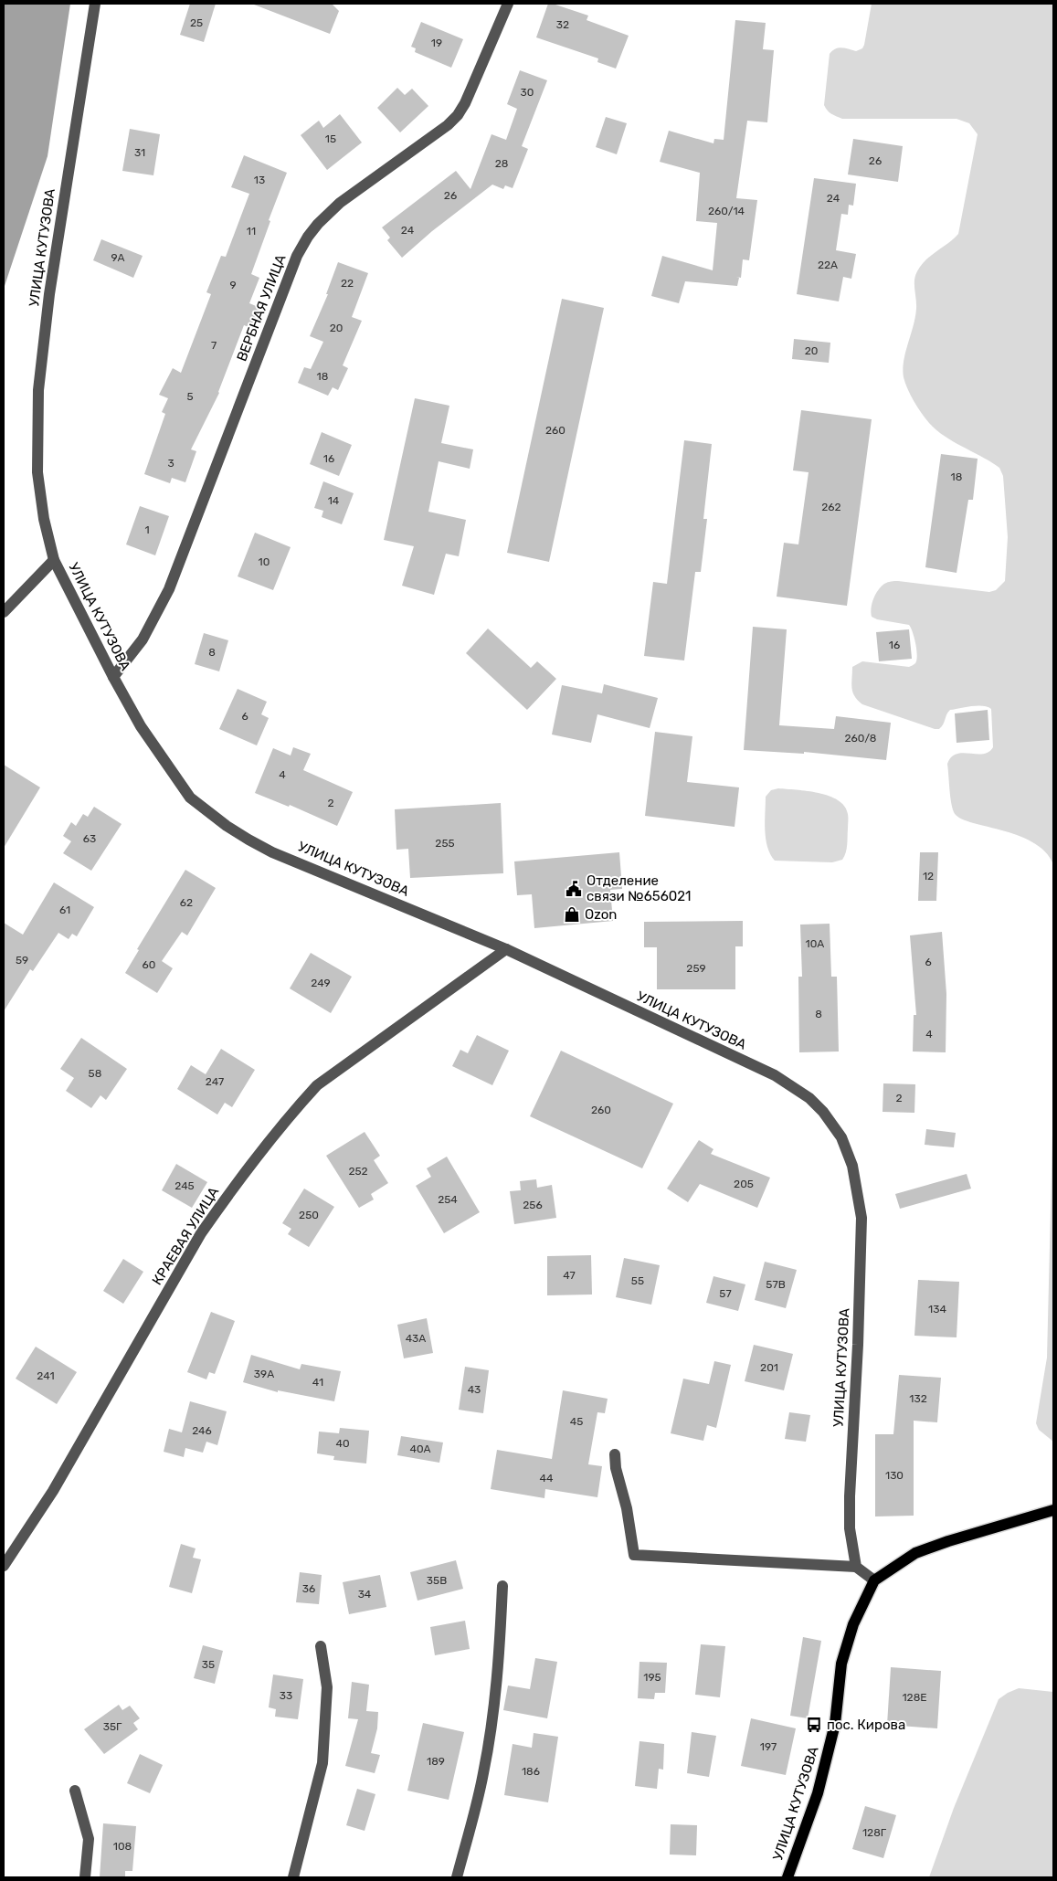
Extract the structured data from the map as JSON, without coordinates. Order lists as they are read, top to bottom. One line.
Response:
{"streets":{"main road":["УЛИЦА КУТУЗОВА"],"street":["ВЕРБНАЯ УЛИЦА","КРАЕВАЯ УЛИЦА"]},"crossings":[["УЛИЦА КУТУЗОВА","ВЕРБНАЯ УЛИЦА"],["УЛИЦА КУТУЗОВА","КРАЕВАЯ УЛИЦА"]],"places":{"public building":["Отделение связи №656021"],"shop":["Ozon"],"bus stop":["пос. Кирова"]},"house_numbers":["25","32","19","30","15","31","26","28","13","26","24","260/14","24","11","9А","22А","22","9","20","7","20","18","5","260","16","3","18","14","262","1","10","16","8","6","260/8","4","2","63","255","12","62","61","10А","59","6","60","259","249","8","4","58","247","2","260","252","205","245","254","256","250","47","55","57В","57","134","43А","201","39А","241","41","43","132","45","246","40","40А","130","44","35В","36","34","35","195","33","128Е","35Г","197","189","186","128Г","108"]}
